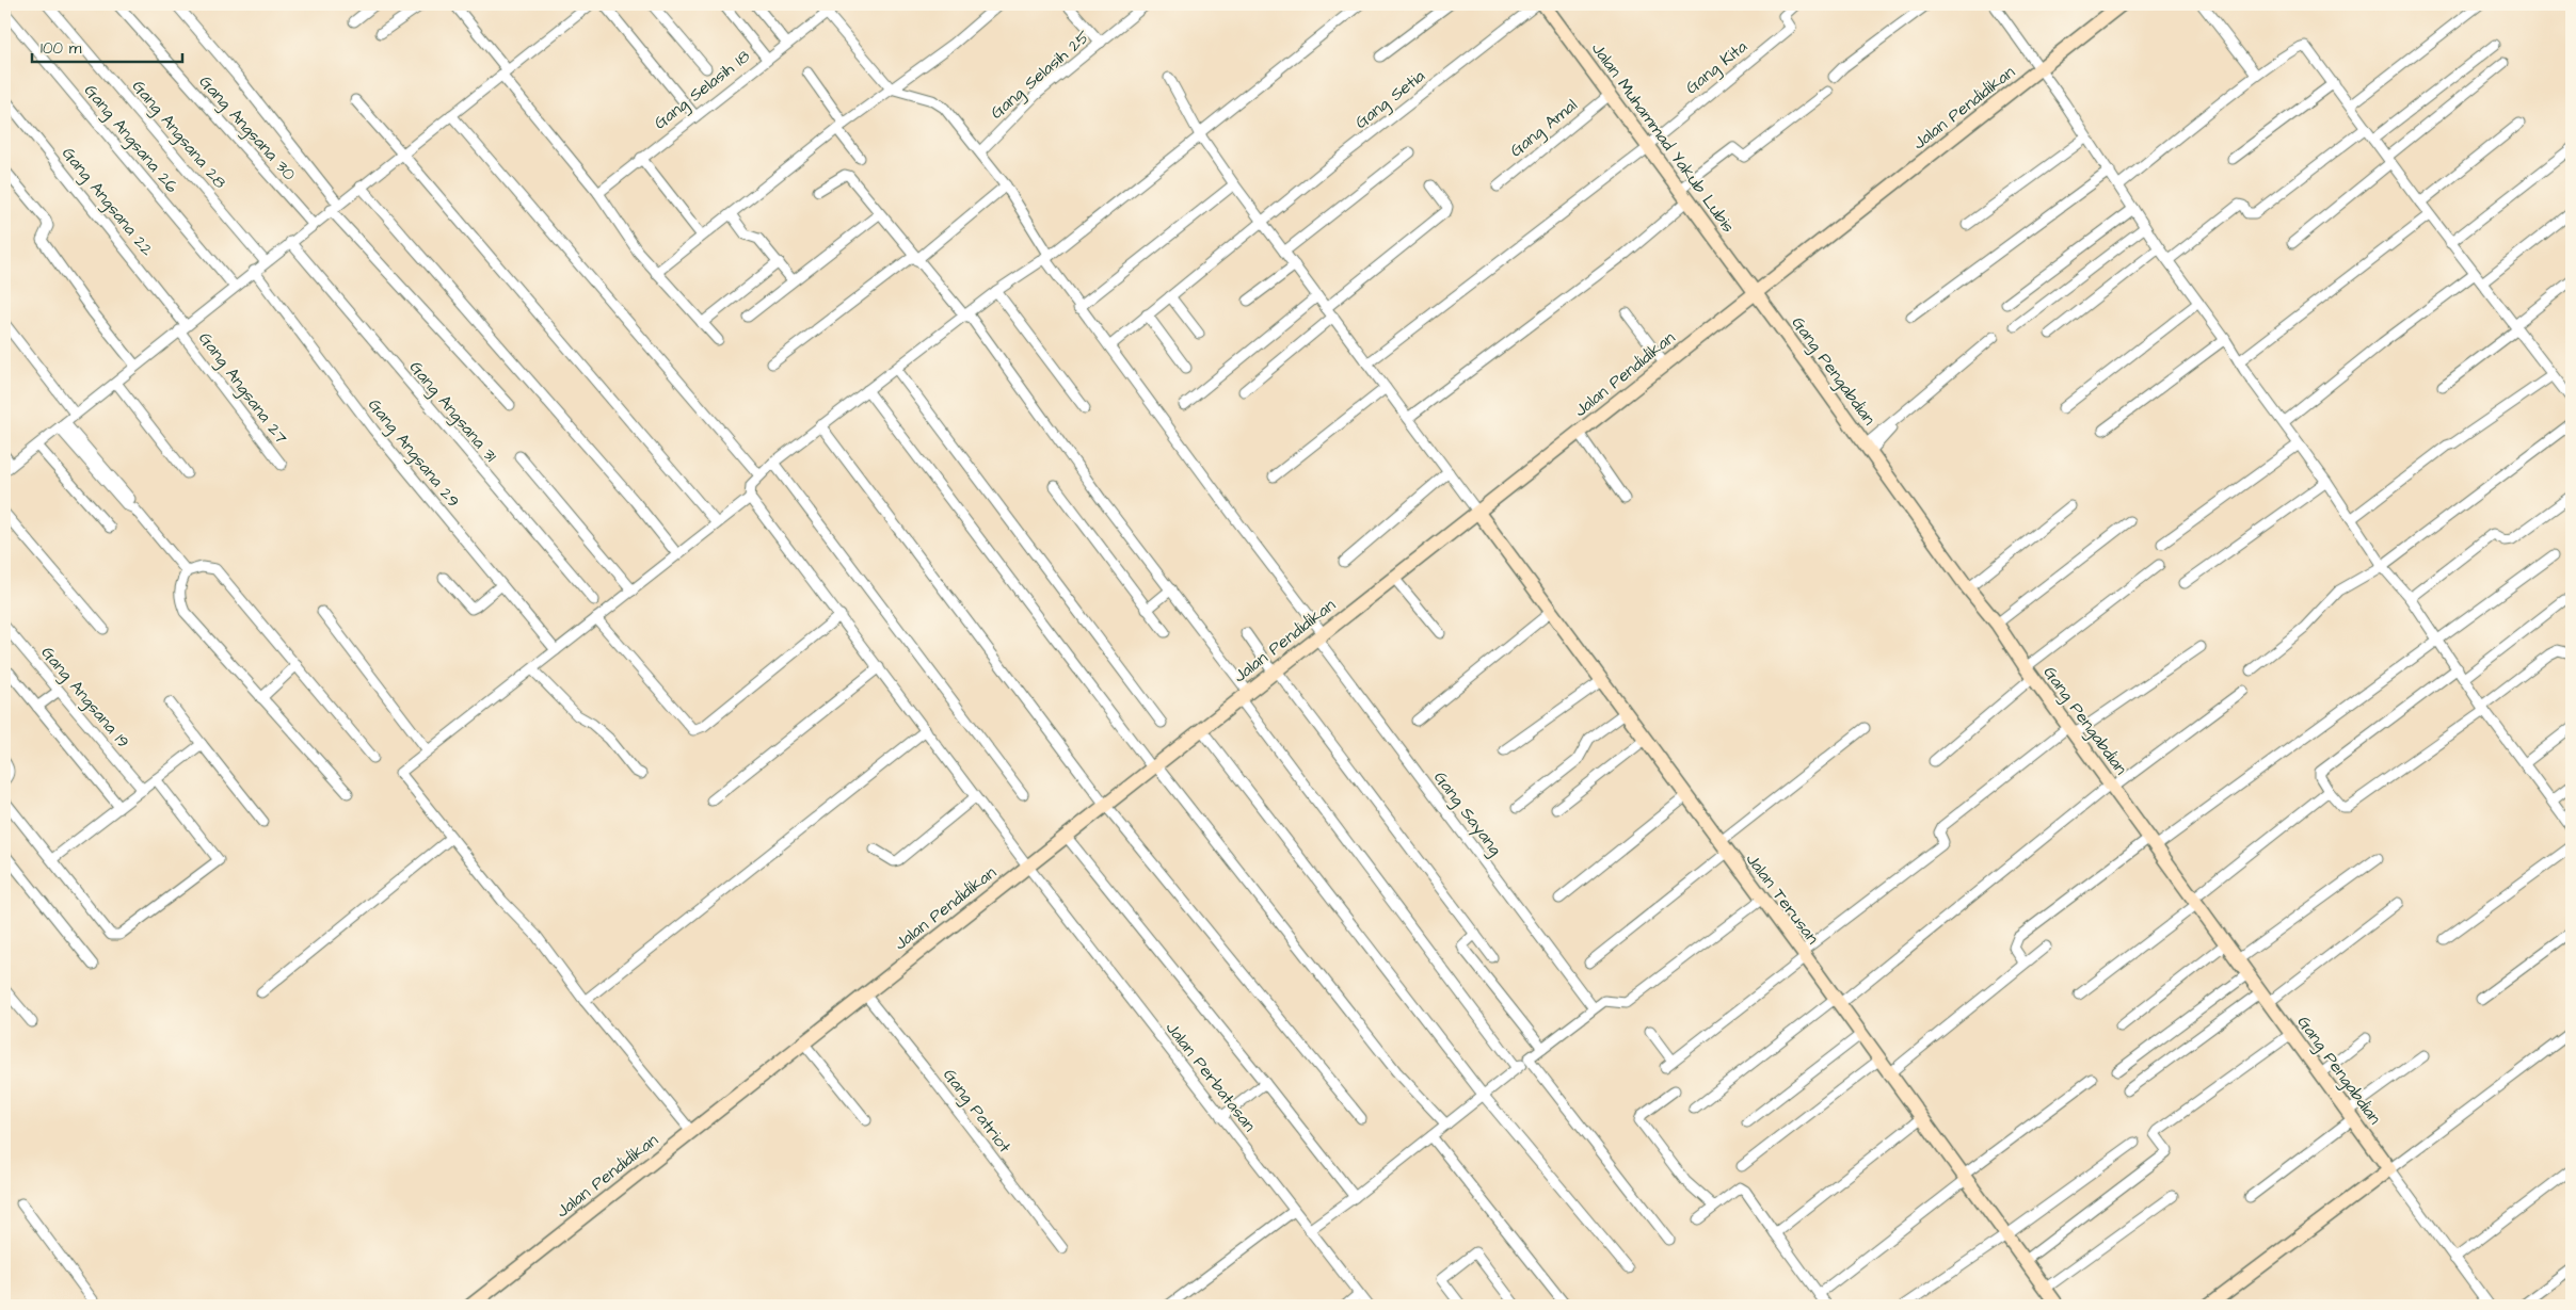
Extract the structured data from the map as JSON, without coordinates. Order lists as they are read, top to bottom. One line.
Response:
{"streets":{"main road":["Jalan Pendidikan","Jalan Muhammad Yakub Lubis","Gang Pengabdian","Jalan Terusan"],"street":["Gang Kita","Gang Selasih 25","Gang Selasih 18","Gang Setia","Gang Angsana 30","Gang Amal","Gang Angsana 28","Gang Angsana 26","Gang Angsana 22","Gang Angsana 27","Gang Angsana 31","Gang Angsana 29","Gang Angsana 19","Gang Sayang","Jalan Perbatasan","Gang Patriot"]},"crossings":[["Gang Kita","Jalan Muhammad Yakub Lubis"],["Gang Selasih 25","Gang Sayang"],["Gang Setia","Gang Sayang"],["Jalan Pendidikan","Jalan Muhammad Yakub Lubis"],["Jalan Pendidikan","Gang Pengabdian"],["Jalan Pendidikan","Gang Sayang"],["Jalan Pendidikan","Jalan Terusan"],["Jalan Pendidikan","Jalan Perbatasan"],["Jalan Pendidikan","Gang Patriot"],["Gang Amal","Jalan Muhammad Yakub Lubis"],["Jalan Muhammad Yakub Lubis","Gang Pengabdian"],["Gang Angsana 22","Gang Angsana 27"]],"scale_bar":"100 m"}
